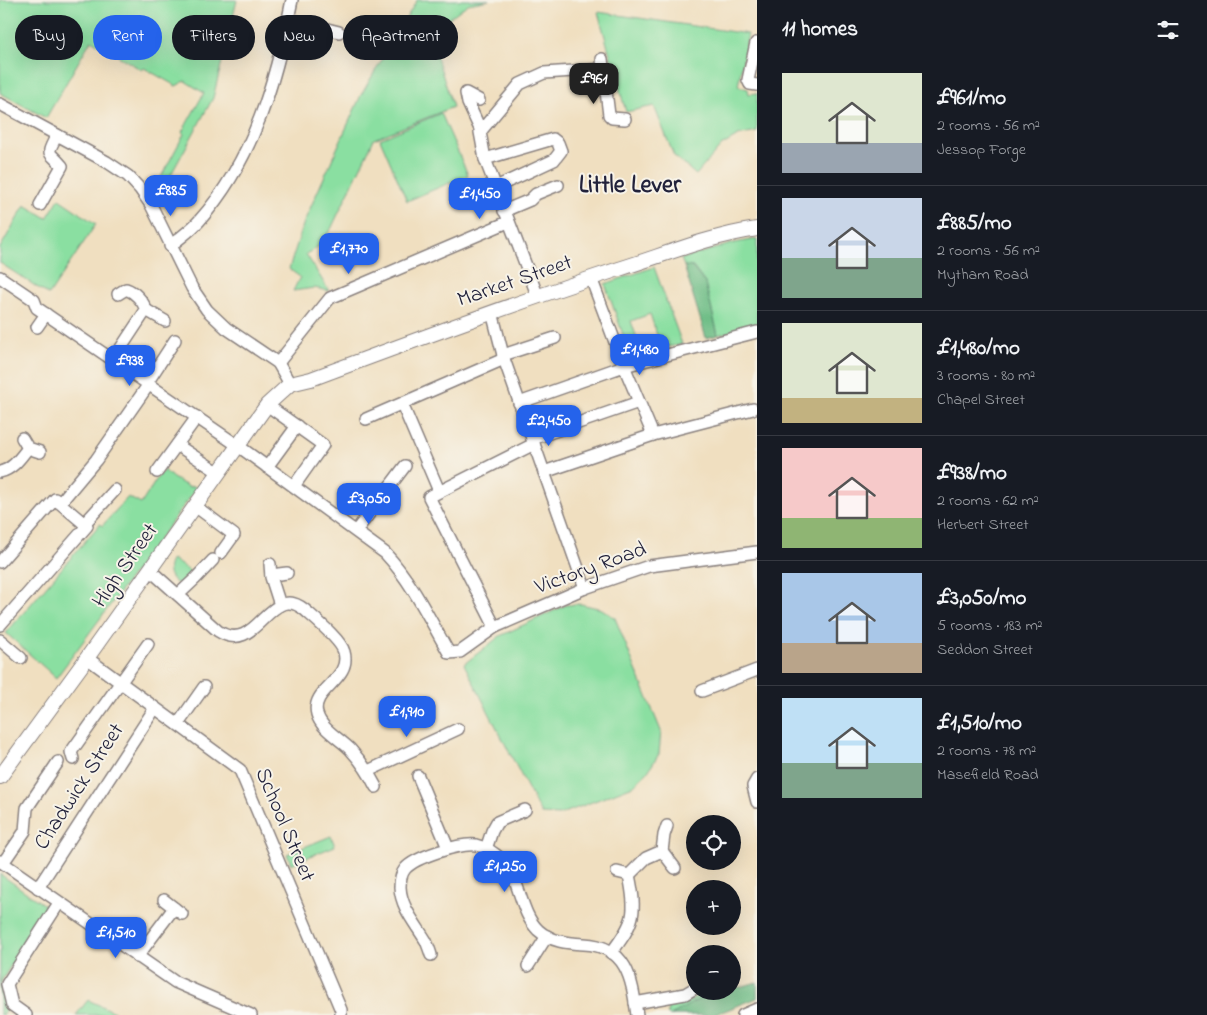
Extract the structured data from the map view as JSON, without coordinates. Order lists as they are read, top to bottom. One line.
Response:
{"streets":{"main road":["Market Street","High Street"],"street":["Victory Road","Chadwick Street","School Street"]},"crossings":[["Market Street","High Street"],["High Street","School Street"],["Chadwick Street","School Street"]],"districts":["Little Lever"],"page":{"heading":"11 homes","chip":["Buy","Rent","Filters","New","Apartment"],"list":[{"name":"£961/mo","note":"2 rooms · 56 m² · Jessop Forge"},{"name":"£885/mo","note":"2 rooms · 56 m² · Mytham Road"},{"name":"£1,480/mo","note":"3 rooms · 80 m² · Chapel Street"},{"name":"£938/mo","note":"2 rooms · 62 m² · Herbert Street"},{"name":"£3,050/mo","note":"5 rooms · 183 m² · Seddon Street"},{"name":"£1,510/mo","note":"2 rooms · 78 m² · Masefield Road"}],"price":["£961","£885","£1,450","£1,770","£1,480","£938","£2,450","£3,050","£1,910","£1,250","£1,510"],"map_buttons":["+","−"]}}
